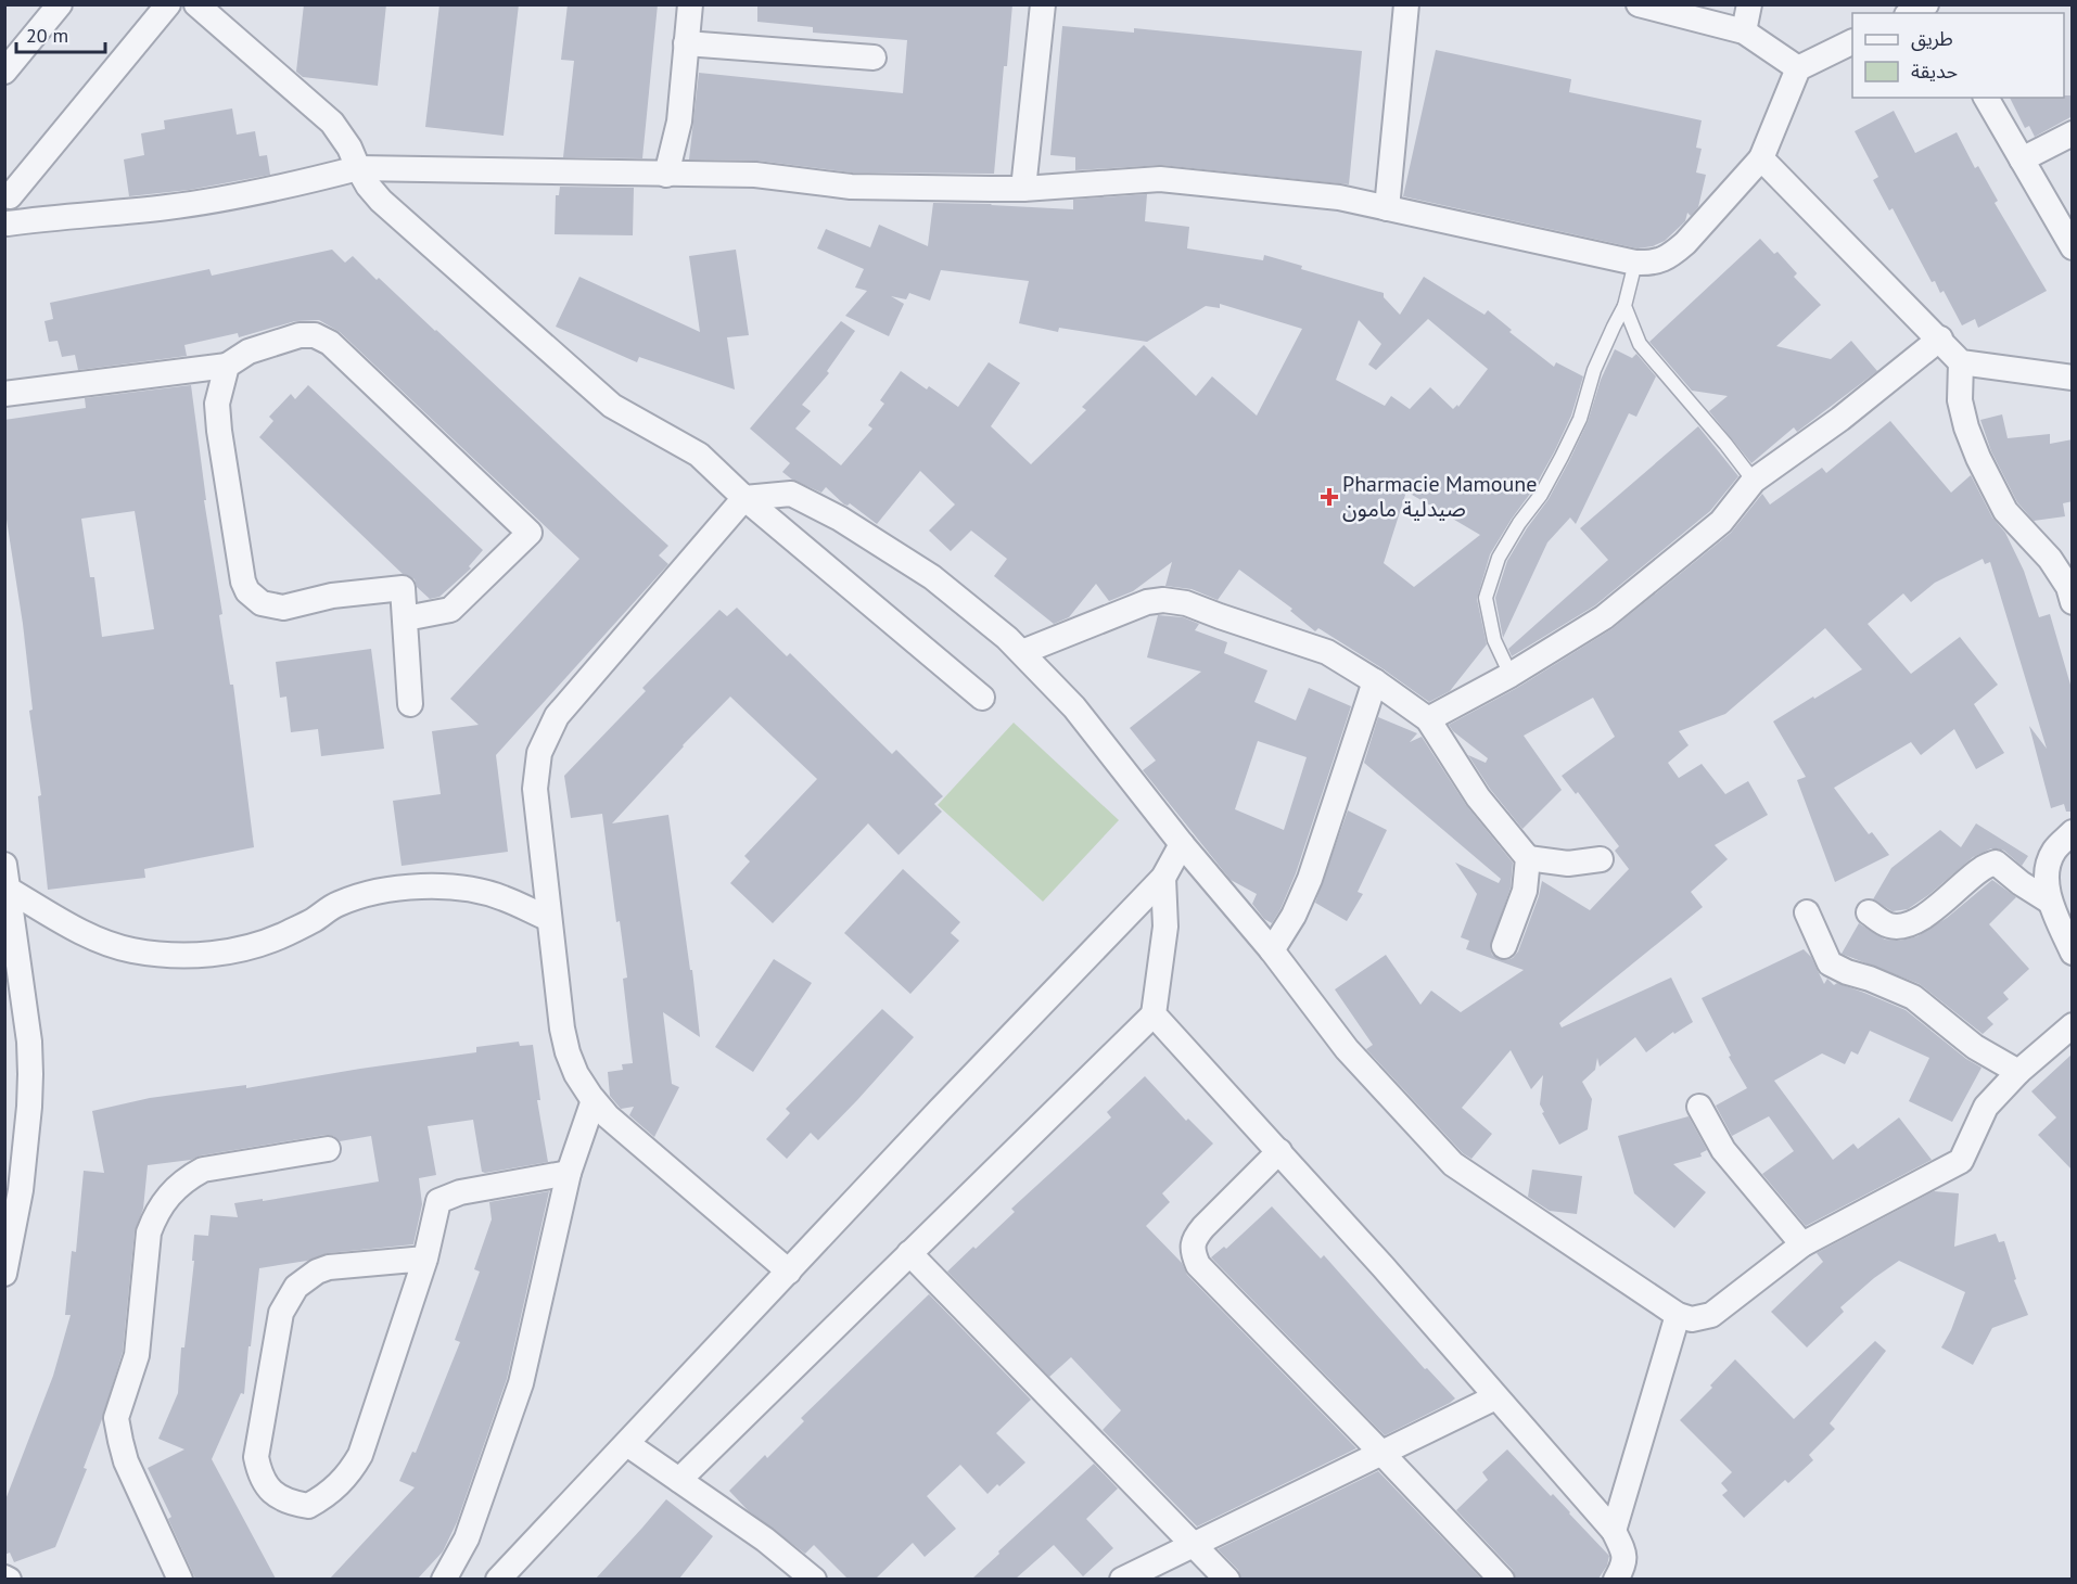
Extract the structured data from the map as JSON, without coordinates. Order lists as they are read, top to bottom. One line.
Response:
{"places":{"health":["Pharmacie Mamoune صيدلية مامون"]},"legend":["طريق","حديقة"],"scale_bar":"20 m"}
